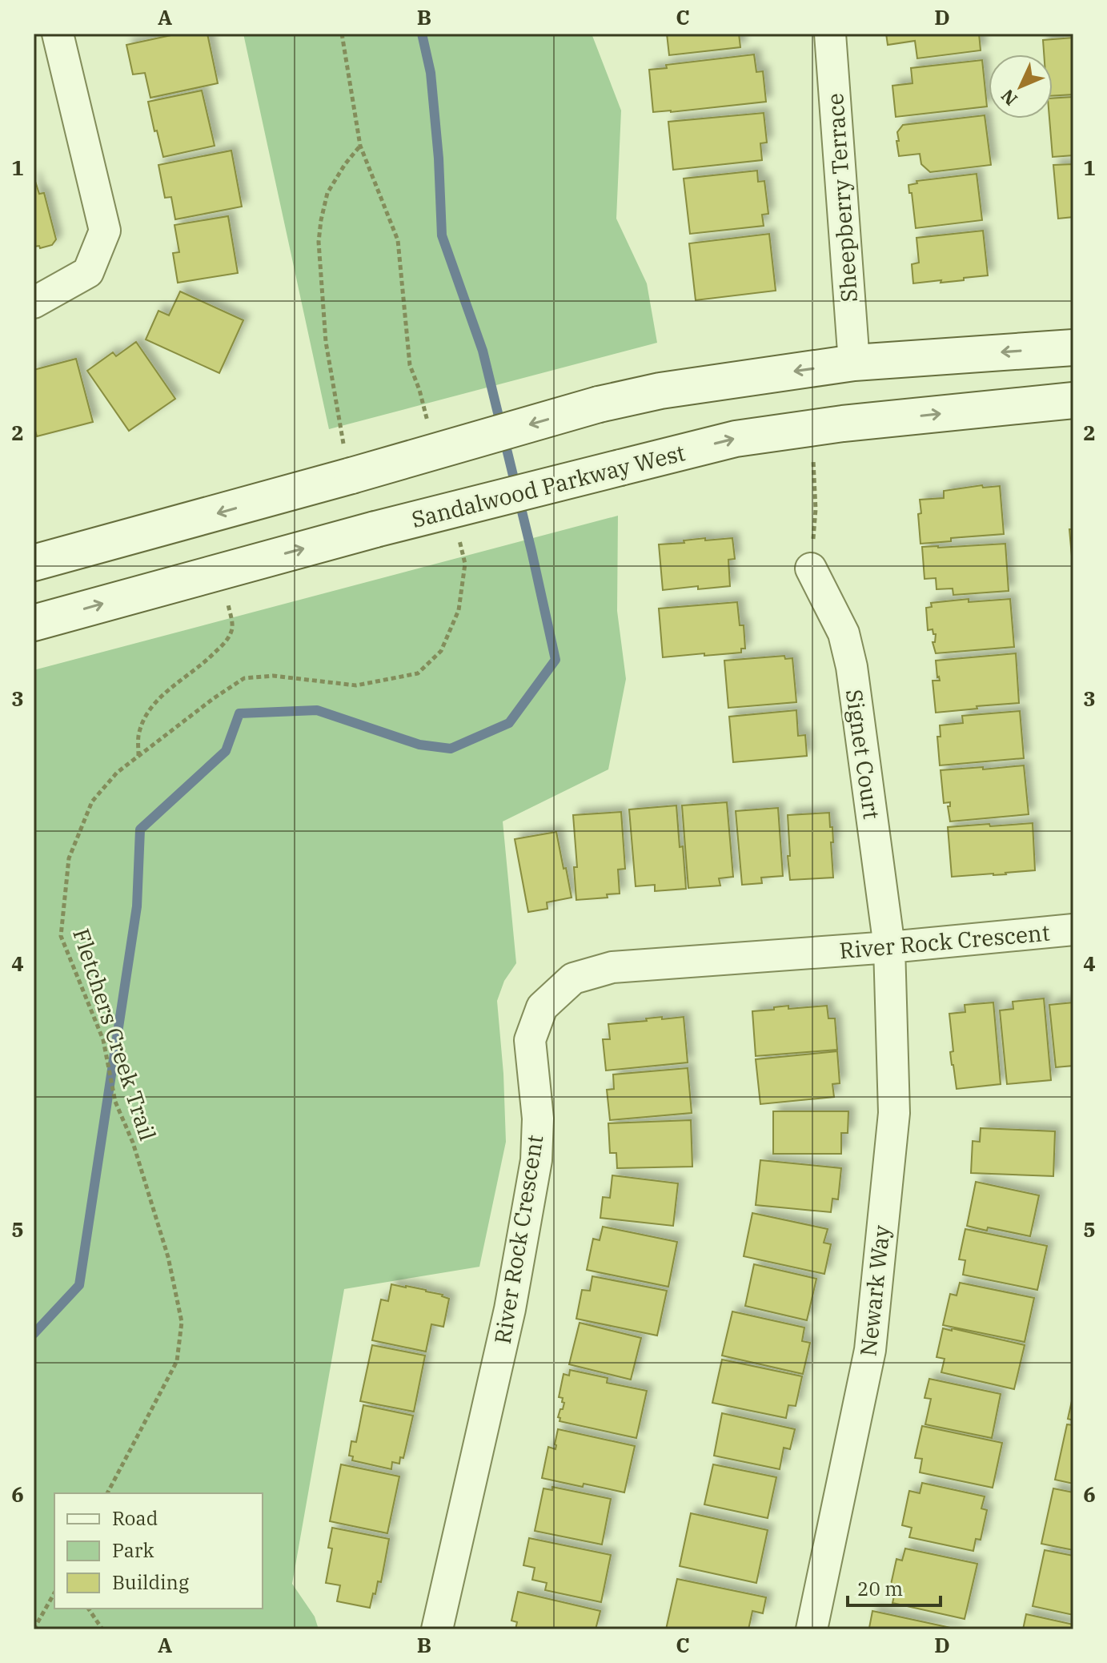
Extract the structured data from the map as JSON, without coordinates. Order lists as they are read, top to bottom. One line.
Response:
{"streets":{"main road":["Sandalwood Parkway West"],"street":["Sheepberry Terrace","Signet Court","River Rock Crescent","Newark Way"],"path":["Fletchers Creek Trail"]},"crossings":[["Signet Court","River Rock Crescent"],["Signet Court","Newark Way"],["River Rock Crescent","Newark Way"]],"legend":["Road","Park","Building"],"scale_bar":"20 m","north":"bottom left","grid":{"columns":["A","B","C","D"],"rows":["1","2","3","4","5","6"]}}
